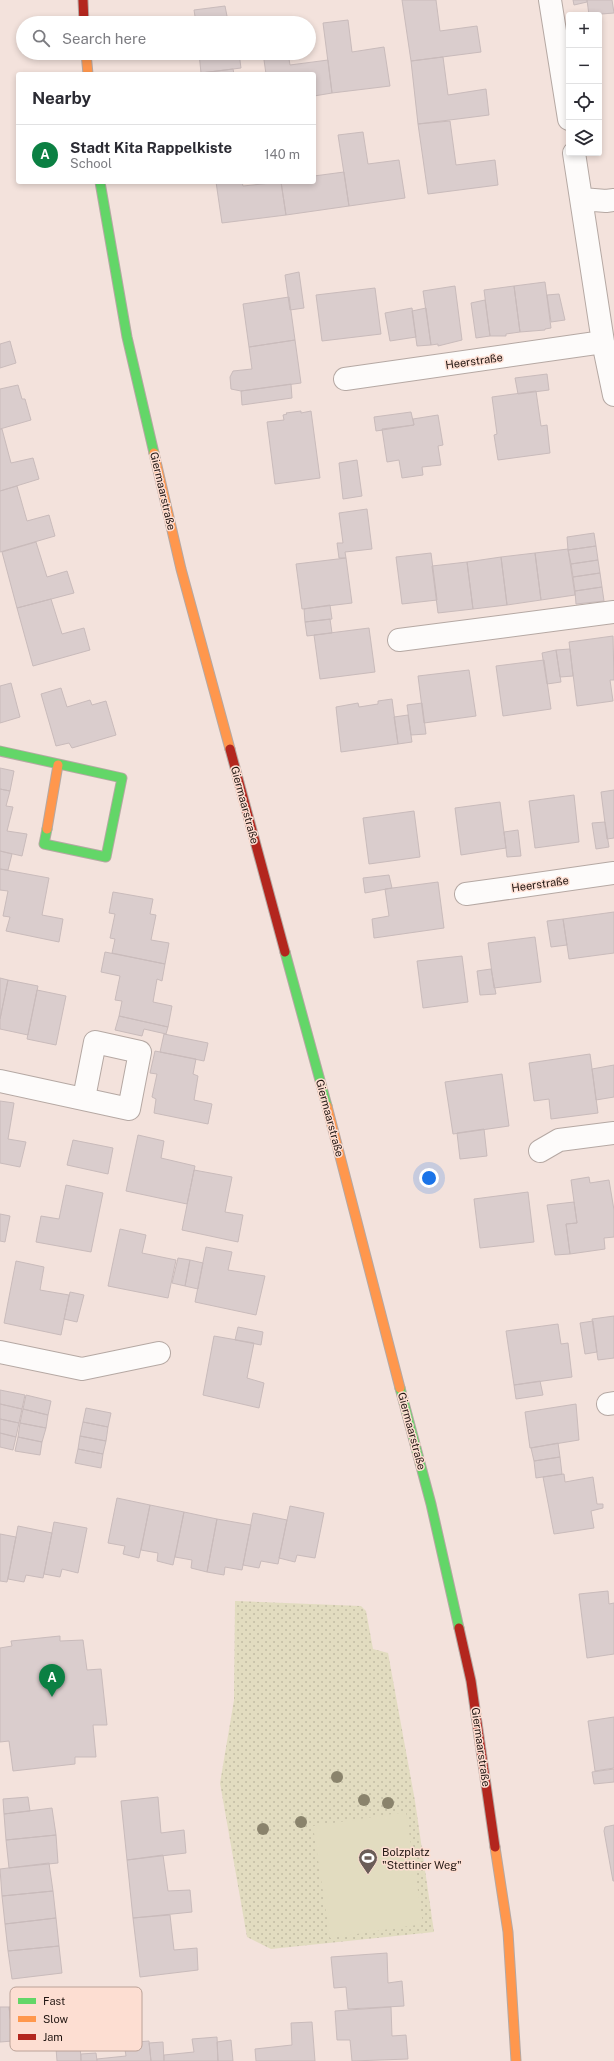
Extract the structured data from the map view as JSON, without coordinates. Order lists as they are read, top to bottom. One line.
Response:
{"streets":{"main road":["Giermaarstraße"],"street":["Heerstraße"]},"places":{"sports":["Bolzplatz \"Stettiner Weg\""]},"legend":["Fast","Slow","Jam"],"page":{"map_buttons":["+","−"],"search":"Search here","heading":"Nearby","list":[{"mark":"A","name":"Stadt Kita Rappelkiste","note":"School","value":"140 m"}],"pins":"A"}}
